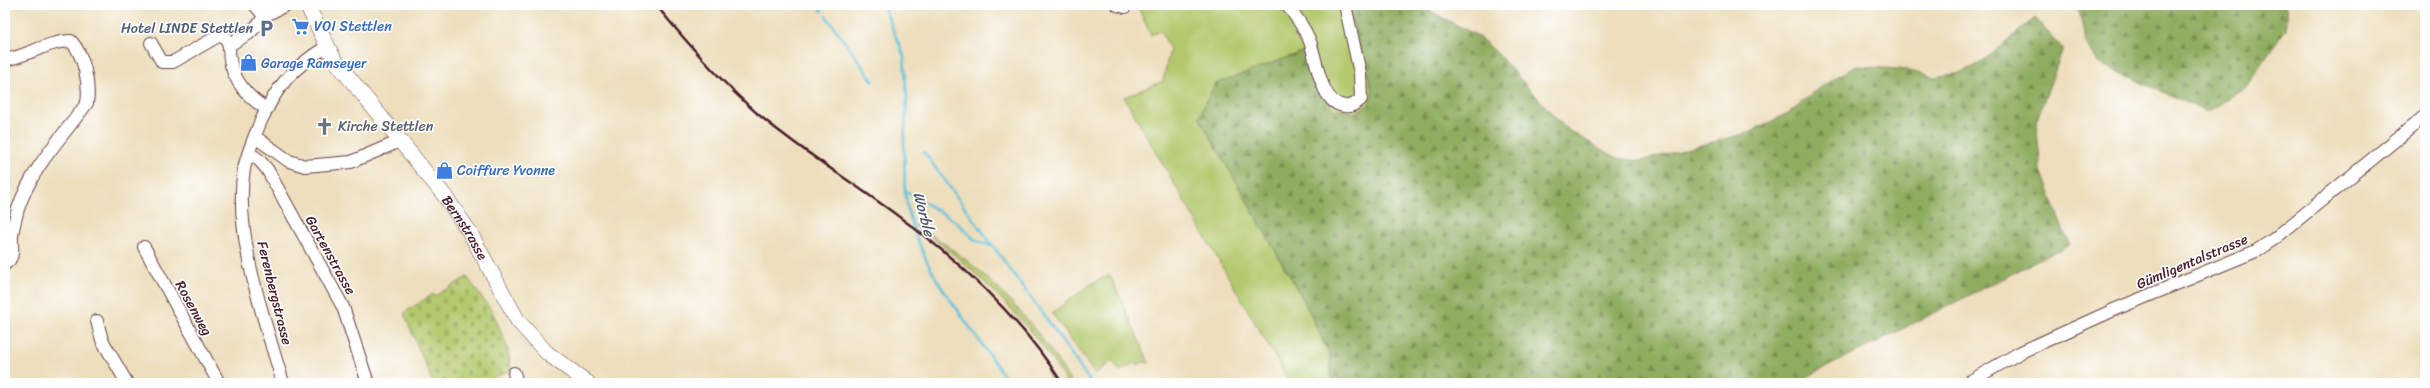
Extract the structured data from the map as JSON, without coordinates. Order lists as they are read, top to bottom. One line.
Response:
{"streets":{"main road":["Bernstrasse"],"street":["Gartenstrasse","Gümligentalstrasse","Ferenbergstrasse","Rosenweg"]},"crossings":[["Bernstrasse","Ferenbergstrasse"],["Gartenstrasse","Ferenbergstrasse"]],"water":["Worble"],"places":{"supermarket":["VOI Stettlen"],"parking":["Hotel LINDE Stettlen"],"shop":["Garage Ramseyer","Coiffure Yvonne"],"church":["Kirche Stettlen"]}}
